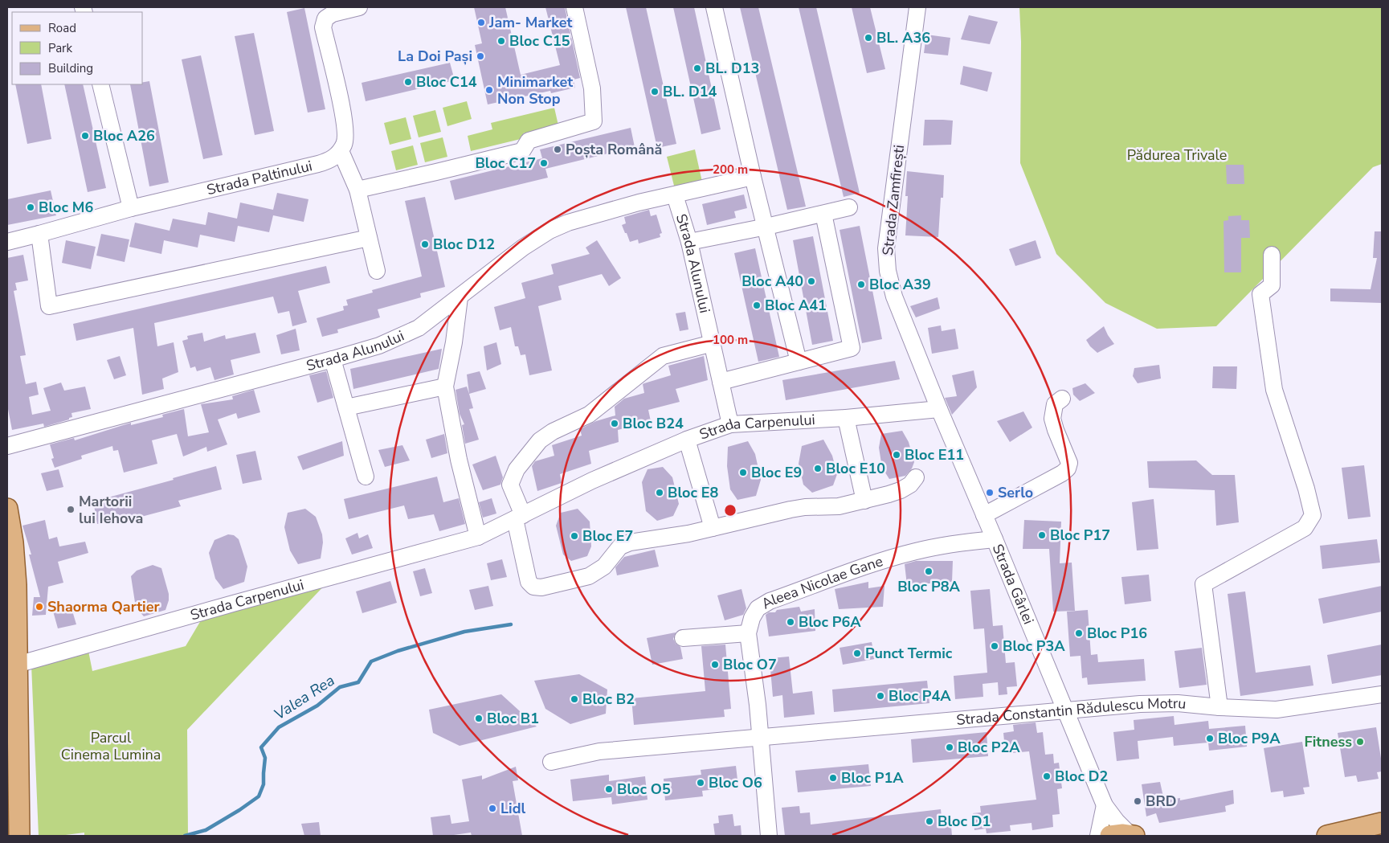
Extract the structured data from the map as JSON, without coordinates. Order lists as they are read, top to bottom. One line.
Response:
{"streets":{"street":["Strada Paltinului","Strada Zamfirești","Strada Alunului","Strada Carpenului","Aleea Nicolae Gane","Strada Gârlei","Strada Constantin Rădulescu Motru"]},"crossings":[["Strada Zamfirești","Strada Carpenului"],["Strada Zamfirești","Strada Gârlei"],["Strada Alunului","Strada Carpenului"],["Strada Carpenului","Strada Gârlei"],["Aleea Nicolae Gane","Strada Gârlei"],["Aleea Nicolae Gane","Strada Constantin Rădulescu Motru"],["Strada Gârlei","Strada Constantin Rădulescu Motru"]],"water":["Valea Rea"],"parks":["Pădurea Trivale","Parcul Cinema Lumina"],"places":["Jam- Market","BL. A36","Bloc C15","La Doi Pași","BL. D13","Bloc C14","Minimarket Non Stop","BL. D14","Bloc A26","Poșta Română","Bloc C17","Bloc M6","Bloc D12","Bloc A40","Bloc A39","Bloc A41","Bloc B24","Bloc E11","Bloc E10","Bloc E9","Bloc E8","Serlo","Martorii lui Iehova","Bloc P17","Bloc E7","Bloc P8A","Shaorma Qartier","Bloc P6A","Bloc P16","Bloc P3A","Punct Termic","Bloc O7","Bloc P4A","Bloc B2","Bloc B1","Bloc P9A","Fitness","Bloc P2A","Bloc D2","Bloc P1A","Bloc O6","Bloc O5","BRD","Lidl","Bloc D1"],"legend":["Road","Park","Building"],"rings":["200 m","100 m"]}
